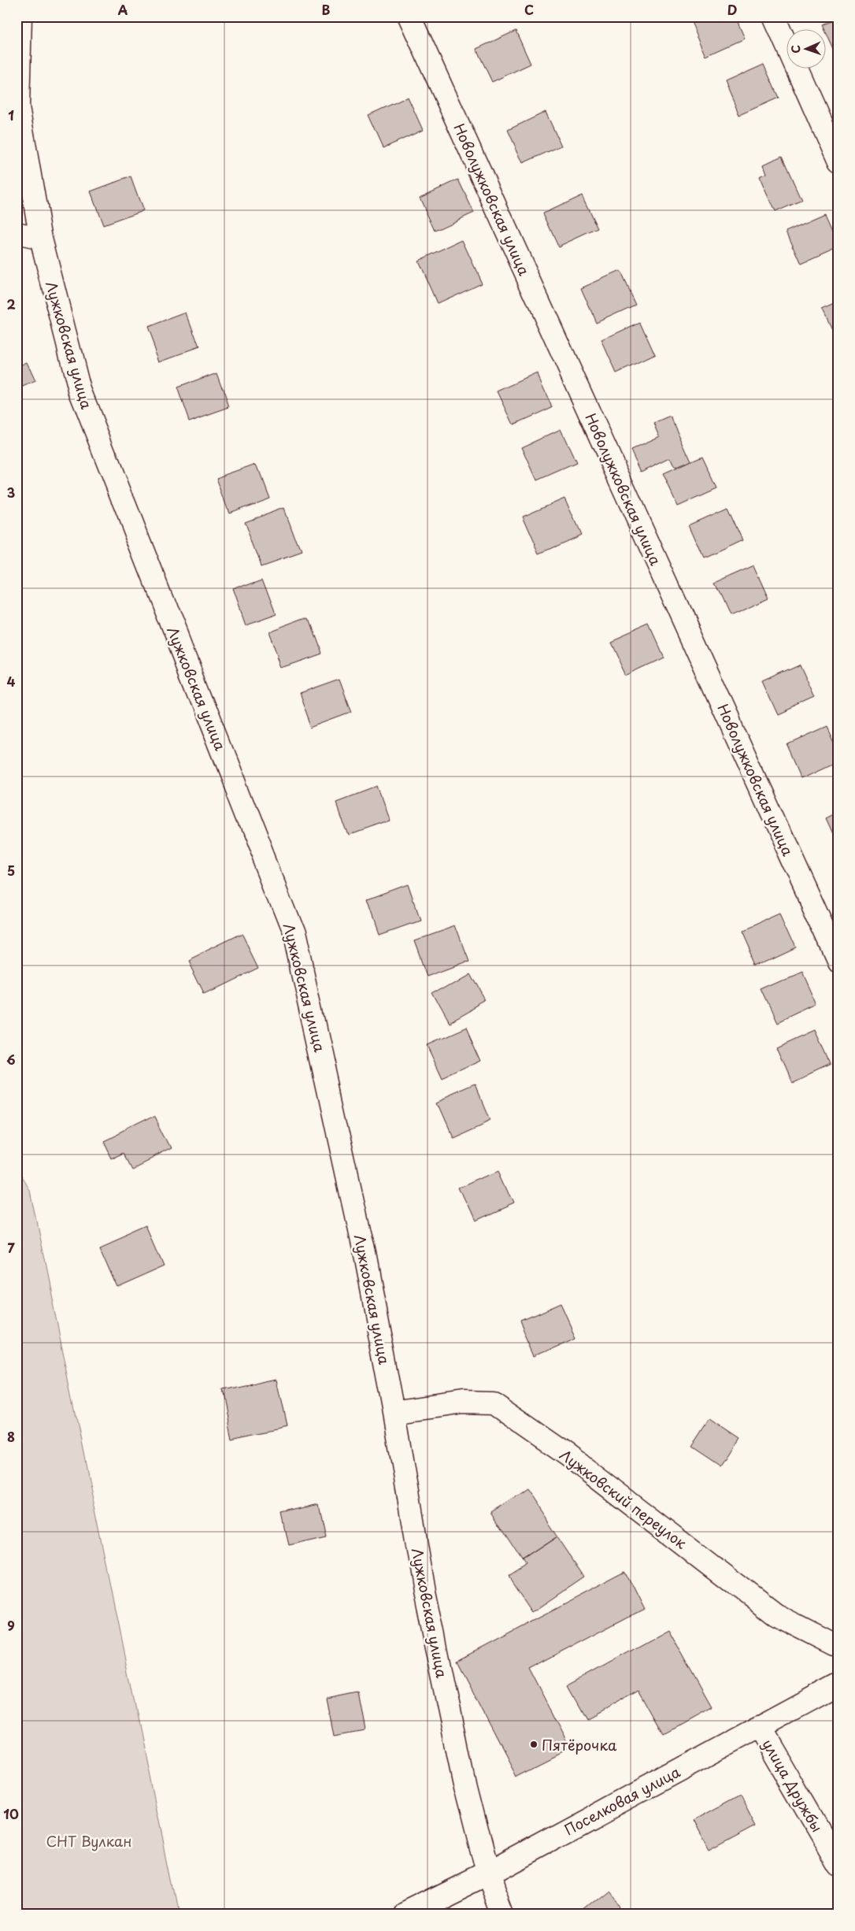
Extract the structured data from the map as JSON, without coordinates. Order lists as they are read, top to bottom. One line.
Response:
{"streets":{"main road":["Новолужковская улица","Лужковская улица","Лужковский переулок","улица Дружбы","Поселковая улица"]},"crossings":[["Лужковская улица","Лужковский переулок"],["Лужковская улица","Поселковая улица"],["улица Дружбы","Поселковая улица"]],"parks":["СНТ Вулкан"],"places":["Пятёрочка"],"north":"left","grid":{"columns":["A","B","C","D"],"rows":["1","2","3","4","5","6","7","8","9","10"]}}
